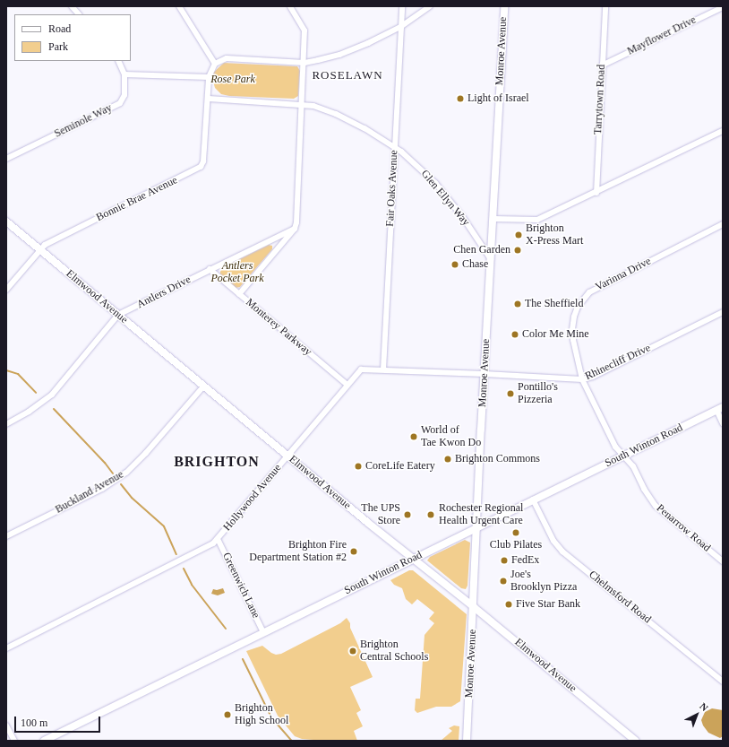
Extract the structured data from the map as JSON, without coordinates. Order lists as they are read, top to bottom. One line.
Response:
{"streets":{"main road":["Monroe Avenue","Elmwood Avenue","South Winton Road"],"street":["Mayflower Drive","Tarrytown Road","Seminole Way","Fair Oaks Avenue","Glen Ellyn Way","Bonnie Brae Avenue","Varinna Drive","Antlers Drive","Monterey Parkway","Rhinecliff Drive","Buckland Avenue","Hollywood Avenue","Penarrow Road","Greenwich Lane","Chelmsford Road"]},"crossings":[["Mayflower Drive","Tarrytown Road"],["Monroe Avenue","Glen Ellyn Way"],["Monroe Avenue","Elmwood Avenue"],["Monroe Avenue","Rhinecliff Drive"],["Monroe Avenue","South Winton Road"],["Monroe Avenue","Hollywood Avenue"],["Fair Oaks Avenue","Glen Ellyn Way"],["Fair Oaks Avenue","Hollywood Avenue"],["Glen Ellyn Way","Bonnie Brae Avenue"],["Bonnie Brae Avenue","Elmwood Avenue"],["Varinna Drive","Rhinecliff Drive"],["Varinna Drive","South Winton Road"],["Varinna Drive","Penarrow Road"],["Antlers Drive","Elmwood Avenue"],["Antlers Drive","Monterey Parkway"],["Elmwood Avenue","South Winton Road"],["Elmwood Avenue","Buckland Avenue"],["Elmwood Avenue","Hollywood Avenue"],["Monterey Parkway","Hollywood Avenue"],["Rhinecliff Drive","Hollywood Avenue"],["South Winton Road","Penarrow Road"],["South Winton Road","Greenwich Lane"],["South Winton Road","Chelmsford Road"],["Hollywood Avenue","Greenwich Lane"]],"districts":["ROSELAWN","BRIGHTON"],"parks":["Rose Park","Antlers Pocket Park"],"places":["Light of Israel","Brighton X-Press Mart","Chen Garden","Chase","The Sheffield","Color Me Mine","Pontillo's Pizzeria","World of Tae Kwon Do","Brighton Commons","CoreLife Eatery","The UPS Store","Rochester Regional Health Urgent Care","Club Pilates","Brighton Fire Department Station #2","FedEx","Joe's Brooklyn Pizza","Five Star Bank","Brighton Central Schools","Brighton High School"],"legend":["Road","Park"],"scale_bar":"100 m","north":"top right"}
